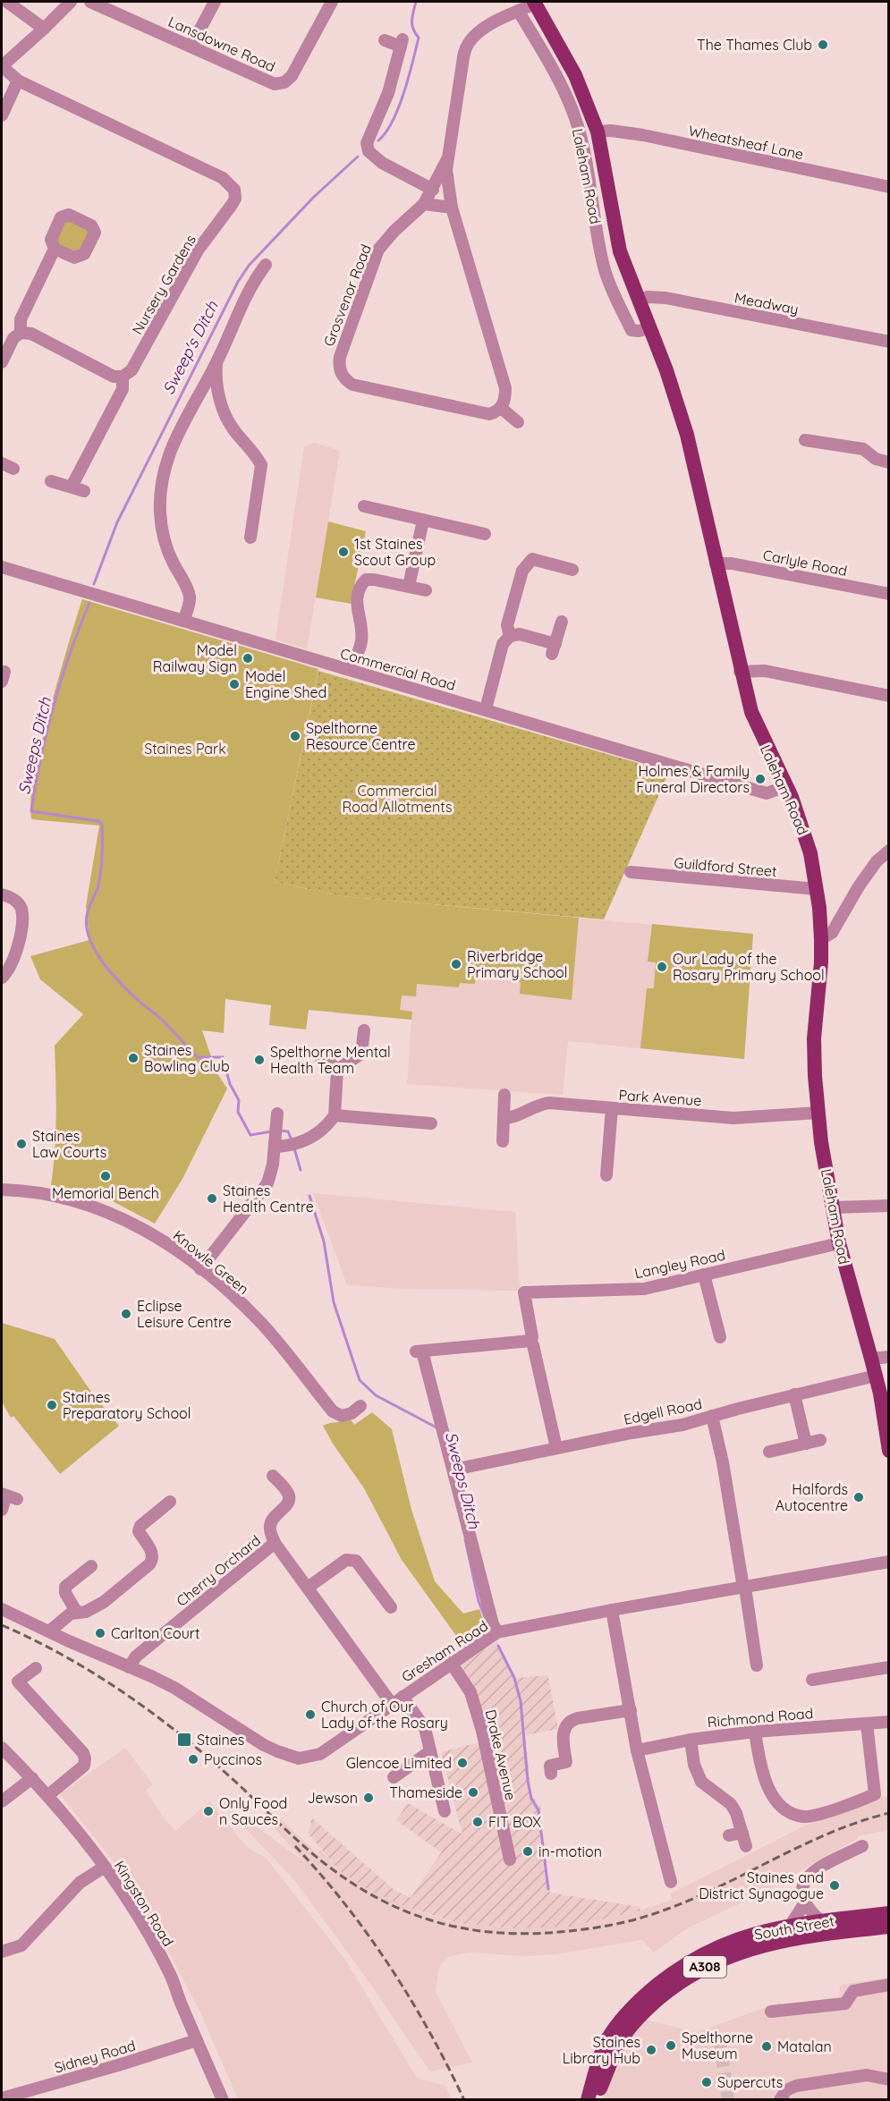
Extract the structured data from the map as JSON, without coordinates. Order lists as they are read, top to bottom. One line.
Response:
{"streets":{"main road":["Laleham Road","South Street","A308"],"street":["Lansdowne Road","Wheatsheaf Lane","Nursery Gardens","Grosvenor Road","Meadway","Carlyle Road","Commercial Road","Guildford Street","Park Avenue","Knowle Green","Langley Road","Edgell Road","Cherry Orchard","Gresham Road","Richmond Road","Drake Avenue","Kingston Road","Sidney Road"]},"crossings":[["Wheatsheaf Lane","Laleham Road"],["Laleham Road","Grosvenor Road"],["Laleham Road","Meadway"],["Laleham Road","Carlyle Road"],["Laleham Road","Commercial Road"],["Laleham Road","Guildford Street"],["Laleham Road","Park Avenue"],["Laleham Road","Langley Road"],["Laleham Road","Edgell Road"],["Cherry Orchard","Gresham Road"],["Gresham Road","Drake Avenue"],["Kingston Road","Sidney Road"]],"water":["Sweep's Ditch","Sweeps Ditch"],"parks":["Staines Park","Commercial Road Allotments"],"places":{"other":["The Thames Club","1st Staines Scout Group","Model Railway Sign","Model Engine Shed","Spelthorne Resource Centre","Holmes & Family Funeral Directors","Riverbridge Primary School","Our Lady of the Rosary Primary School","Staines Bowling Club","Spelthorne Mental Health Team","Staines Law Courts","Memorial Bench","Staines Health Centre","Eclipse Leisure Centre","Staines Preparatory School","Halfords Autocentre","Carlton Court","Church of Our Lady of the Rosary","Puccinos","Glencoe Limited","Thameside","Jewson","Only Food n Sauces","FIT BOX","in-motion","Staines and District Synagogue","Spelthorne Museum","Matalan","Staines Library Hub","Supercuts"],"transit":["Staines"]}}
